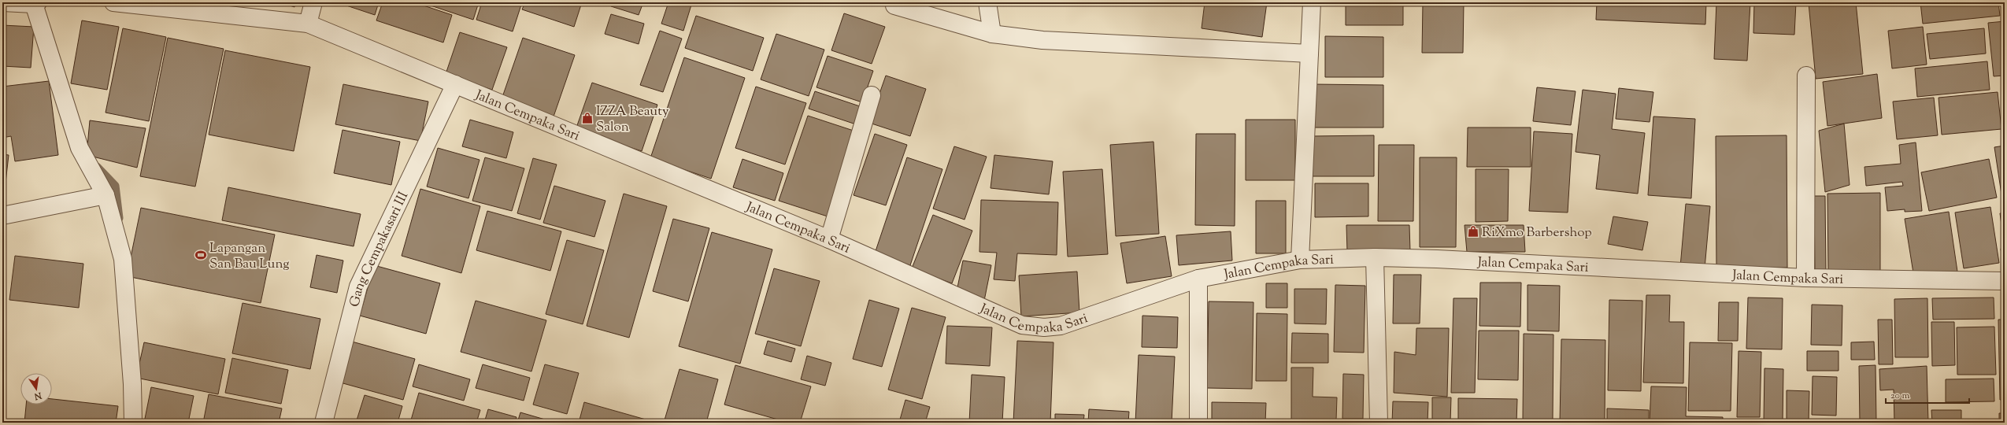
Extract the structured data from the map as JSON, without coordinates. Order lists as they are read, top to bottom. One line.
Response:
{"streets":{"street":["Jalan Cempaka Sari","Gang Cempakasari III"]},"crossings":[["Jalan Cempaka Sari","Gang Cempakasari III"]],"places":{"shop":["IZZA Beauty Salon","RiXmo Barbershop"],"sports":["Lapangan San Bau Lung"]},"scale_bar":"20 m","north":"bottom"}
